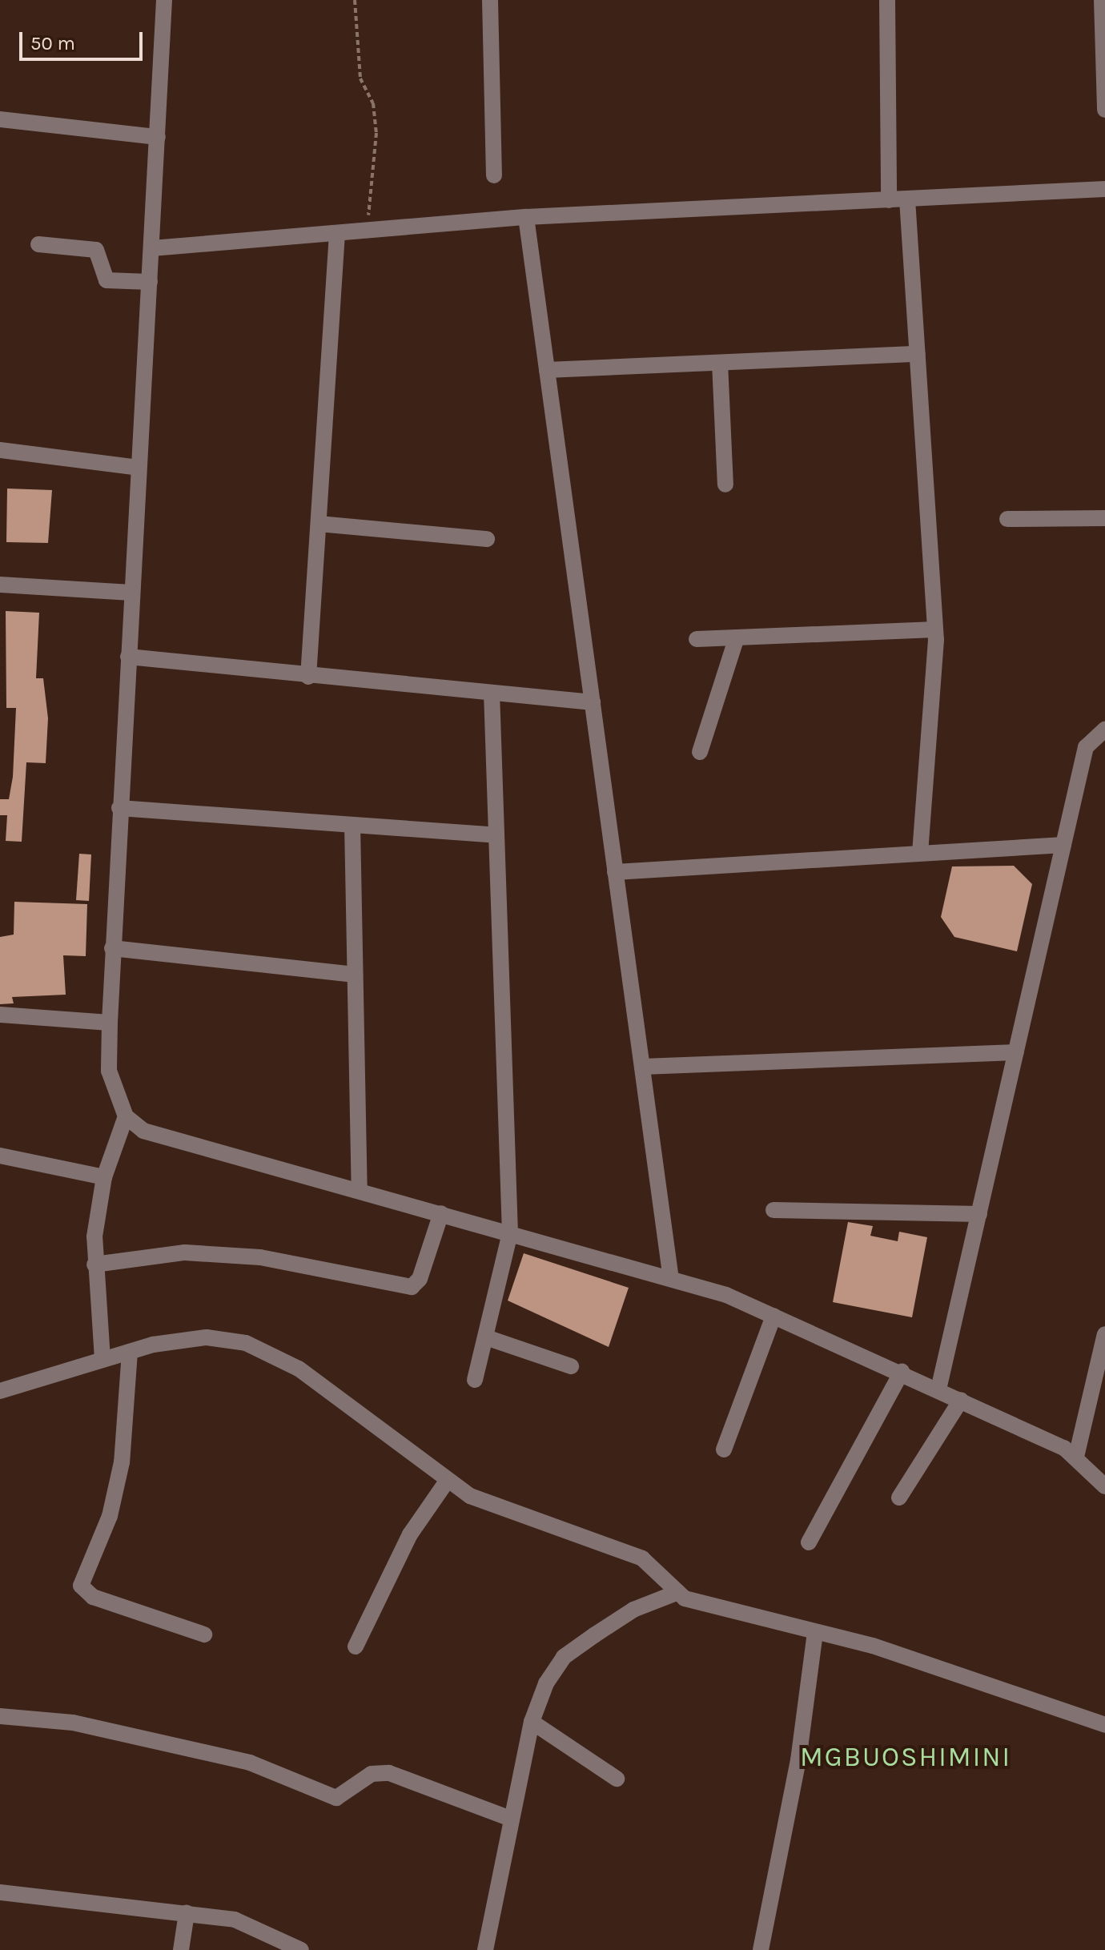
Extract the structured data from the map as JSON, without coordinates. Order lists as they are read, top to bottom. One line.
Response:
{"districts":["MGBUOSHIMINI"],"scale_bar":"50 m"}
